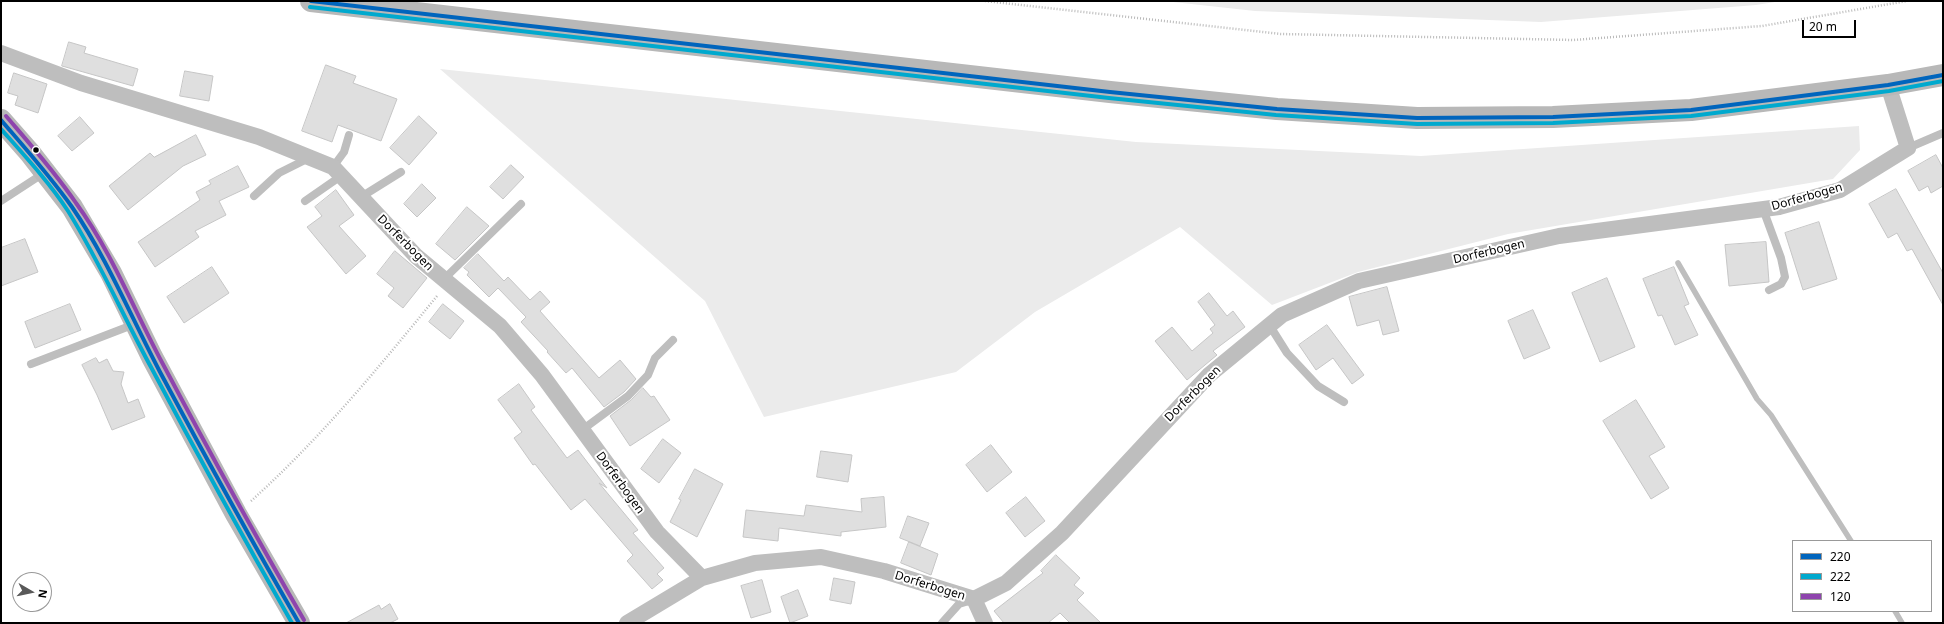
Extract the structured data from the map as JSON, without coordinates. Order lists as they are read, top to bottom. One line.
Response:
{"streets":{"street":["Dorferbogen"]},"lines":["transit line 220","transit line 222","transit line 120"],"legend":["220","222","120"],"scale_bar":"20 m","north":"right"}
